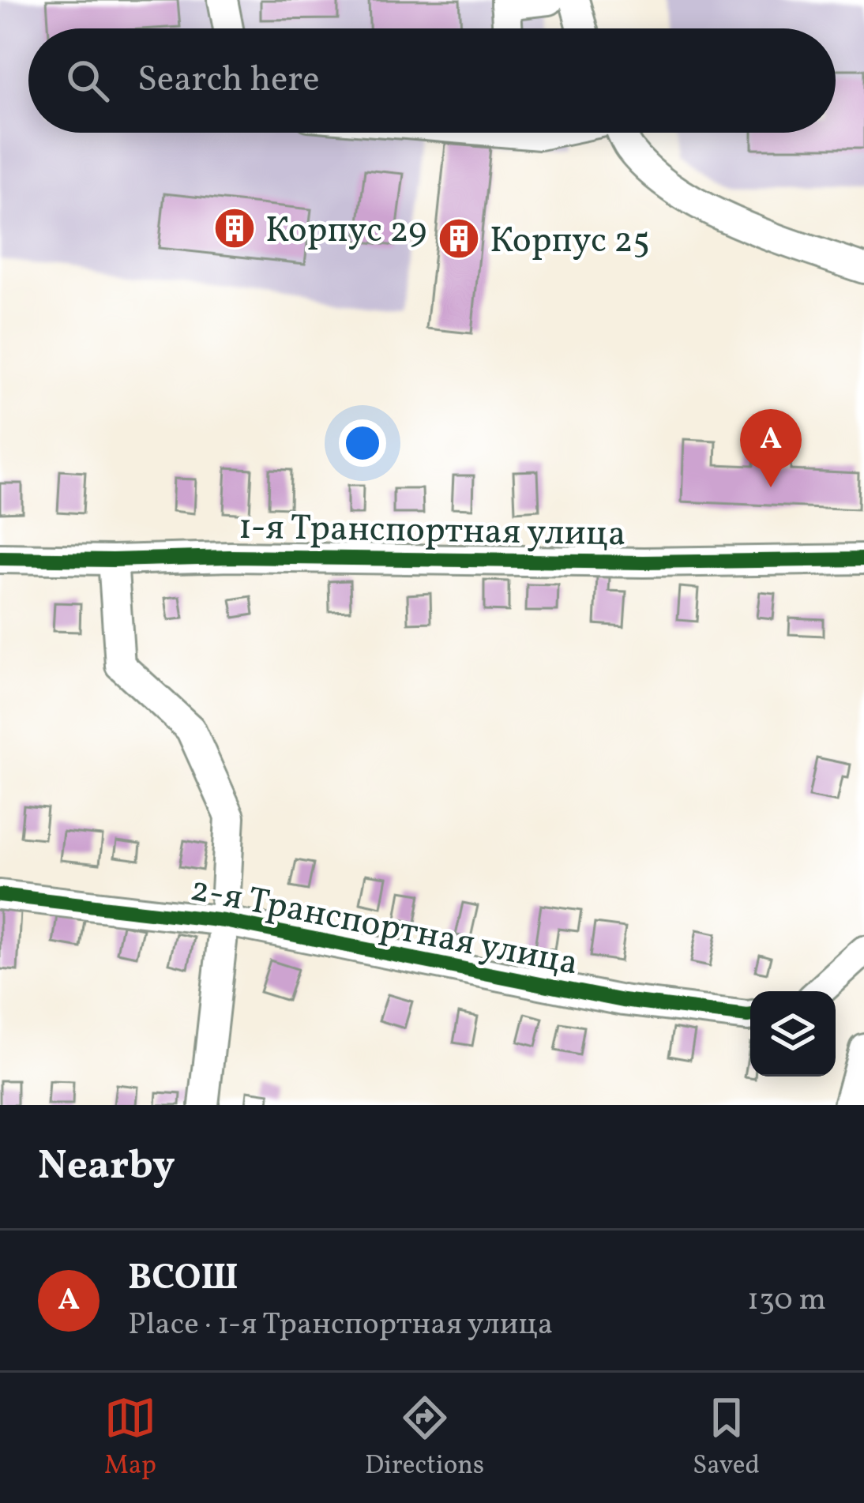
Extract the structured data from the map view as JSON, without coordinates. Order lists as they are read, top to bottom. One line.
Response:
{"streets":{"street":["1-я Транспортная улица","2-я Транспортная улица"]},"places":{"building":["Корпус 29","Корпус 25"]},"page":{"search":"Search here","pins":"A","heading":"Nearby","list":[{"mark":"A","name":"ВСОШ","note":"Place · 1-я Транспортная улица","value":"130 m"}],"nav":["Map","Directions","Saved"]}}
